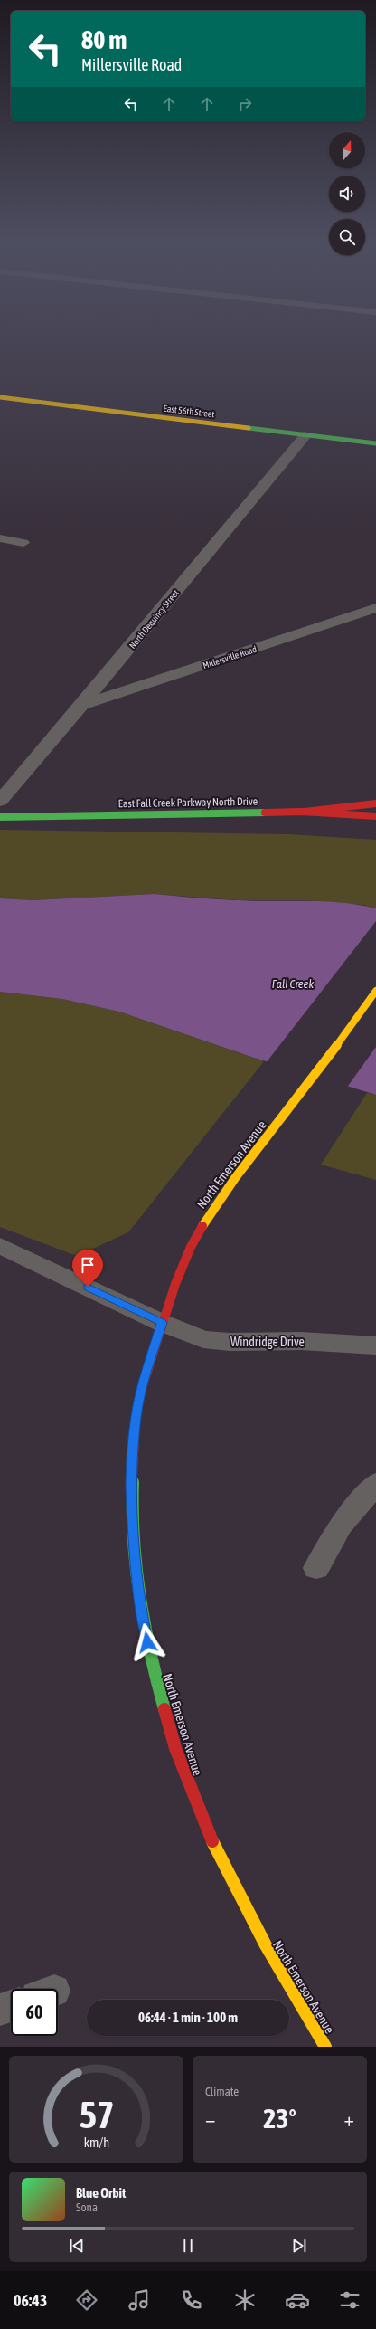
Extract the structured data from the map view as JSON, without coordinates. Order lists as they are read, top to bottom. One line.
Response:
{"streets":{"main road":["East 56th Street","East Fall Creek Parkway North Drive","North Emerson Avenue"],"street":["North Dequincy Street","Millersville Road","Windridge Drive"]},"crossings":[["East 56th Street","North Dequincy Street"],["North Dequincy Street","Millersville Road"],["North Emerson Avenue","Windridge Drive"]],"water":["Fall Creek"],"north":"top","page":{"turn":["80 m","Millersville Road"],"limit":"60","trip":"06:44 · 1 min · 100 m","tile":"Climate","heat":["−","23°","+"],"song":["Blue Orbit","Sona"],"tabs":"06:43","gauge":["57","km/h"]}}
